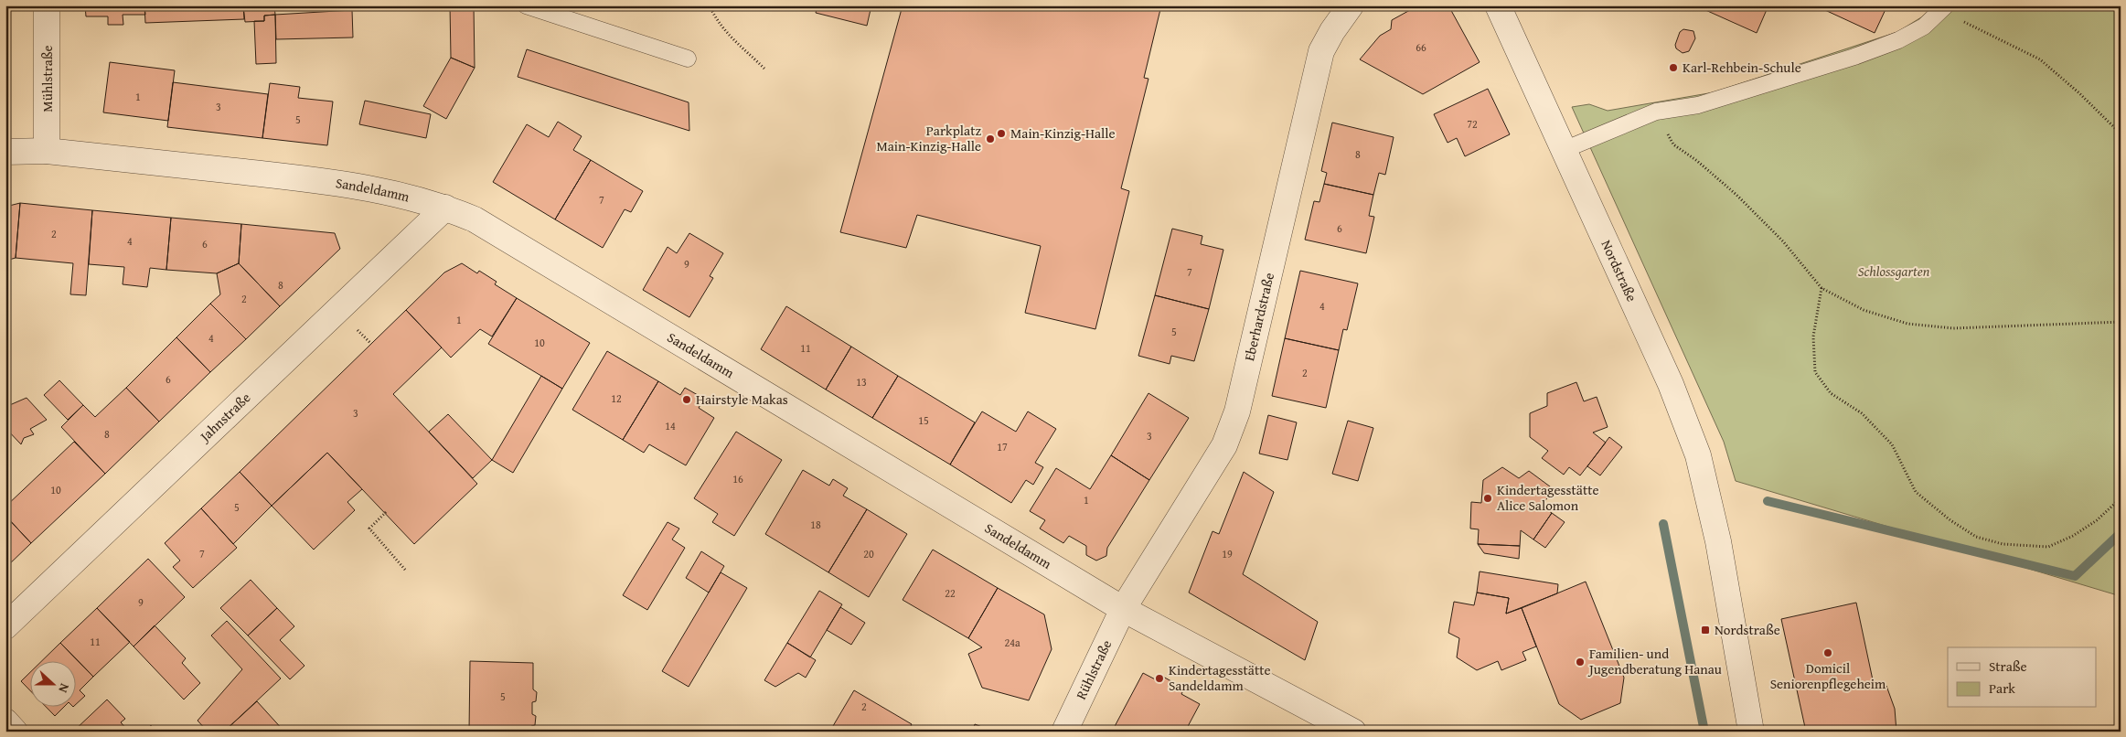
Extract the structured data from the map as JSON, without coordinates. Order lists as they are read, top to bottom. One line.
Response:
{"streets":{"street":["Mühlstraße","Sandeldamm","Nordstraße","Eberhardstraße","Jahnstraße","Rühlstraße"]},"crossings":[["Mühlstraße","Sandeldamm"],["Sandeldamm","Eberhardstraße"],["Sandeldamm","Jahnstraße"],["Sandeldamm","Rühlstraße"],["Eberhardstraße","Rühlstraße"]],"parks":["Schlossgarten"],"places":{"other":["Karl-Rehbein-Schule","Main-Kinzig-Halle","Parkplatz Main-Kinzig-Halle","Hairstyle Makas","Kindertagesstätte Alice Salomon","Domicil Seniorenpflegeheim","Familien- und Jugendberatung Hanau","Kindertagesstätte Sandeldamm"],"transit":["Nordstraße"]},"house_numbers":["66","1","3","5","72","8","7","6","2","4","6","9","7","8","2","4","1","5","4","10","11","2","6","13","12","3","15","14","8","3","17","16","10","1","5","18","7","20","19","22","9","11","24a","5","2"],"legend":["Straße","Park"],"north":"right"}
